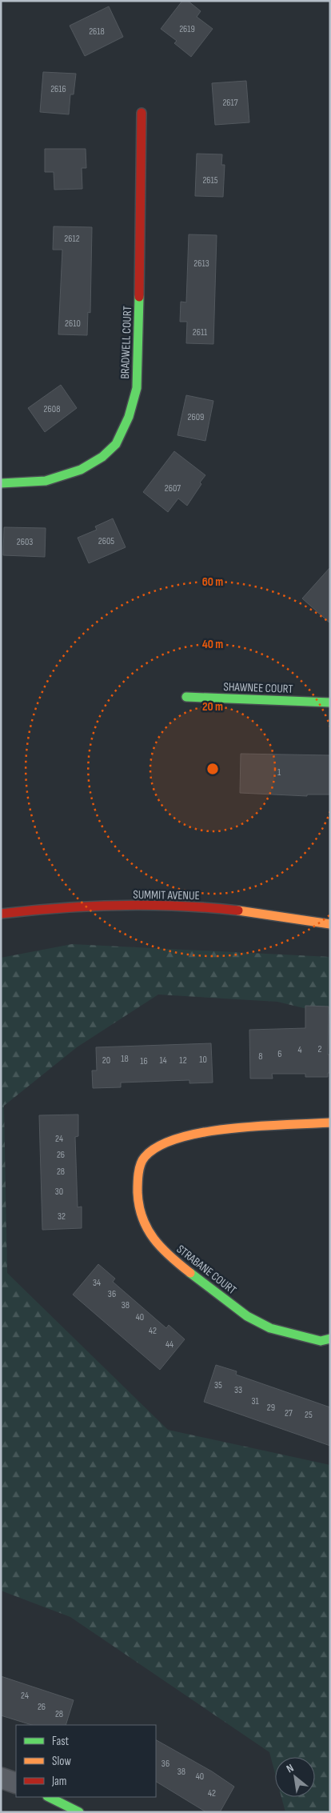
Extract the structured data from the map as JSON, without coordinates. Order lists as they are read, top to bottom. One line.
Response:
{"streets":{"street":["BRADWELL COURT","SHAWNEE COURT","SUMMIT AVENUE","STRABANE COURT"]},"house_numbers":["2619","2618","2616","2617","2615","2612","2613","2610","2611","2608","2609","2607","2605","2603","1","2","4","6","8","18","10","20","14","12","16","24","26","28","30","32","34","36","38","40","42","44","35","33","31","29","27","25","24","26","28","36","38","40","42"],"legend":["Fast","Slow","Jam"],"north":"top left","rings":["60 m","40 m","20 m"]}
